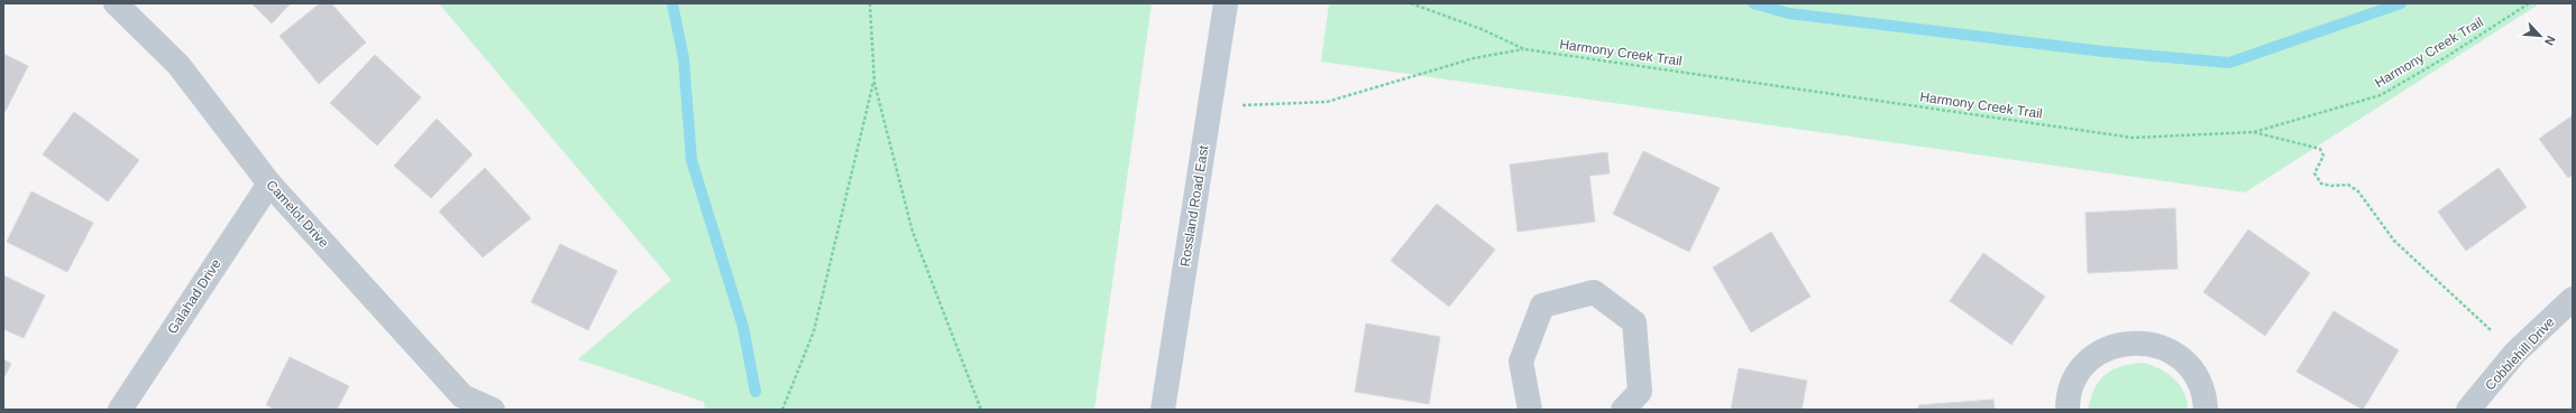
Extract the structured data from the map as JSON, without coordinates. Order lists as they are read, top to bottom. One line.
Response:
{"streets":{"main road":["Rossland Road East"],"street":["Camelot Drive","Galahad Drive","Cobblehill Drive"],"path":["Harmony Creek Trail"]},"crossings":[["Camelot Drive","Galahad Drive"]],"north":"bottom right"}
